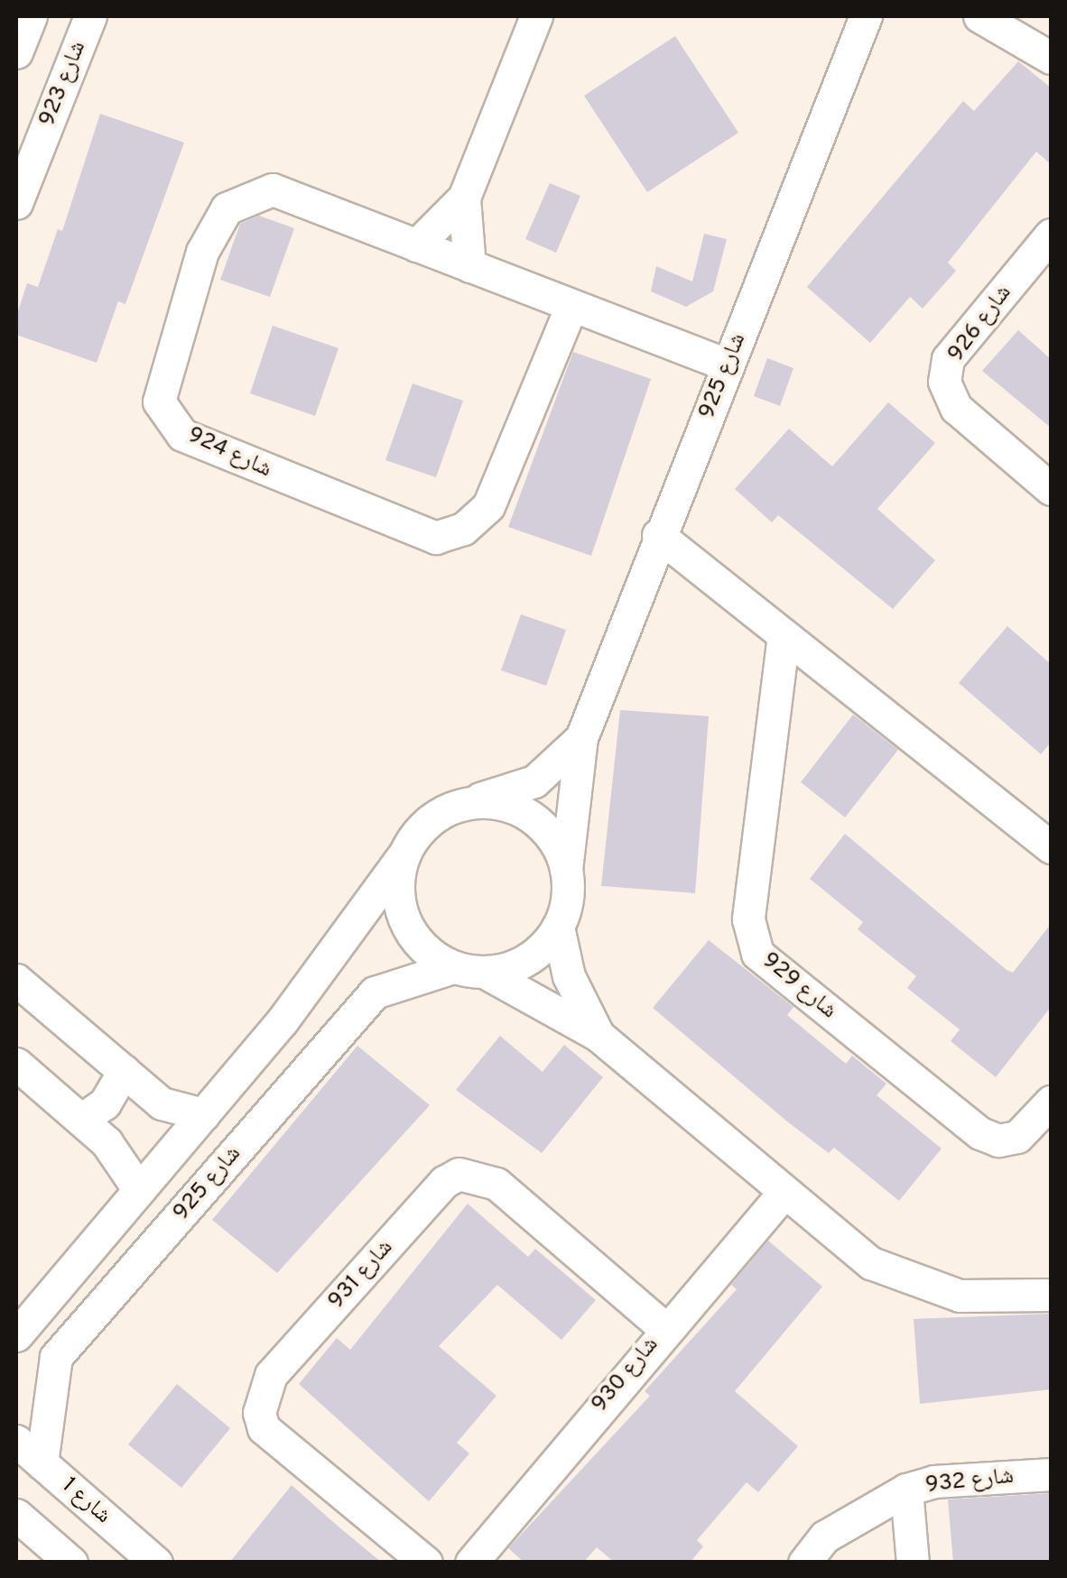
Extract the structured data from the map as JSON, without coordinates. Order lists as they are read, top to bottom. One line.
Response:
{"streets":{"street":["شارع 923","شارع 926","شارع 925","شارع 924","شارع 929","شارع 931","شارع 930","شارع 932","شارع 1"]},"crossings":[["شارع 925","شارع 924"],["شارع 925","شارع 1"],["شارع 931","شارع 930"]]}
